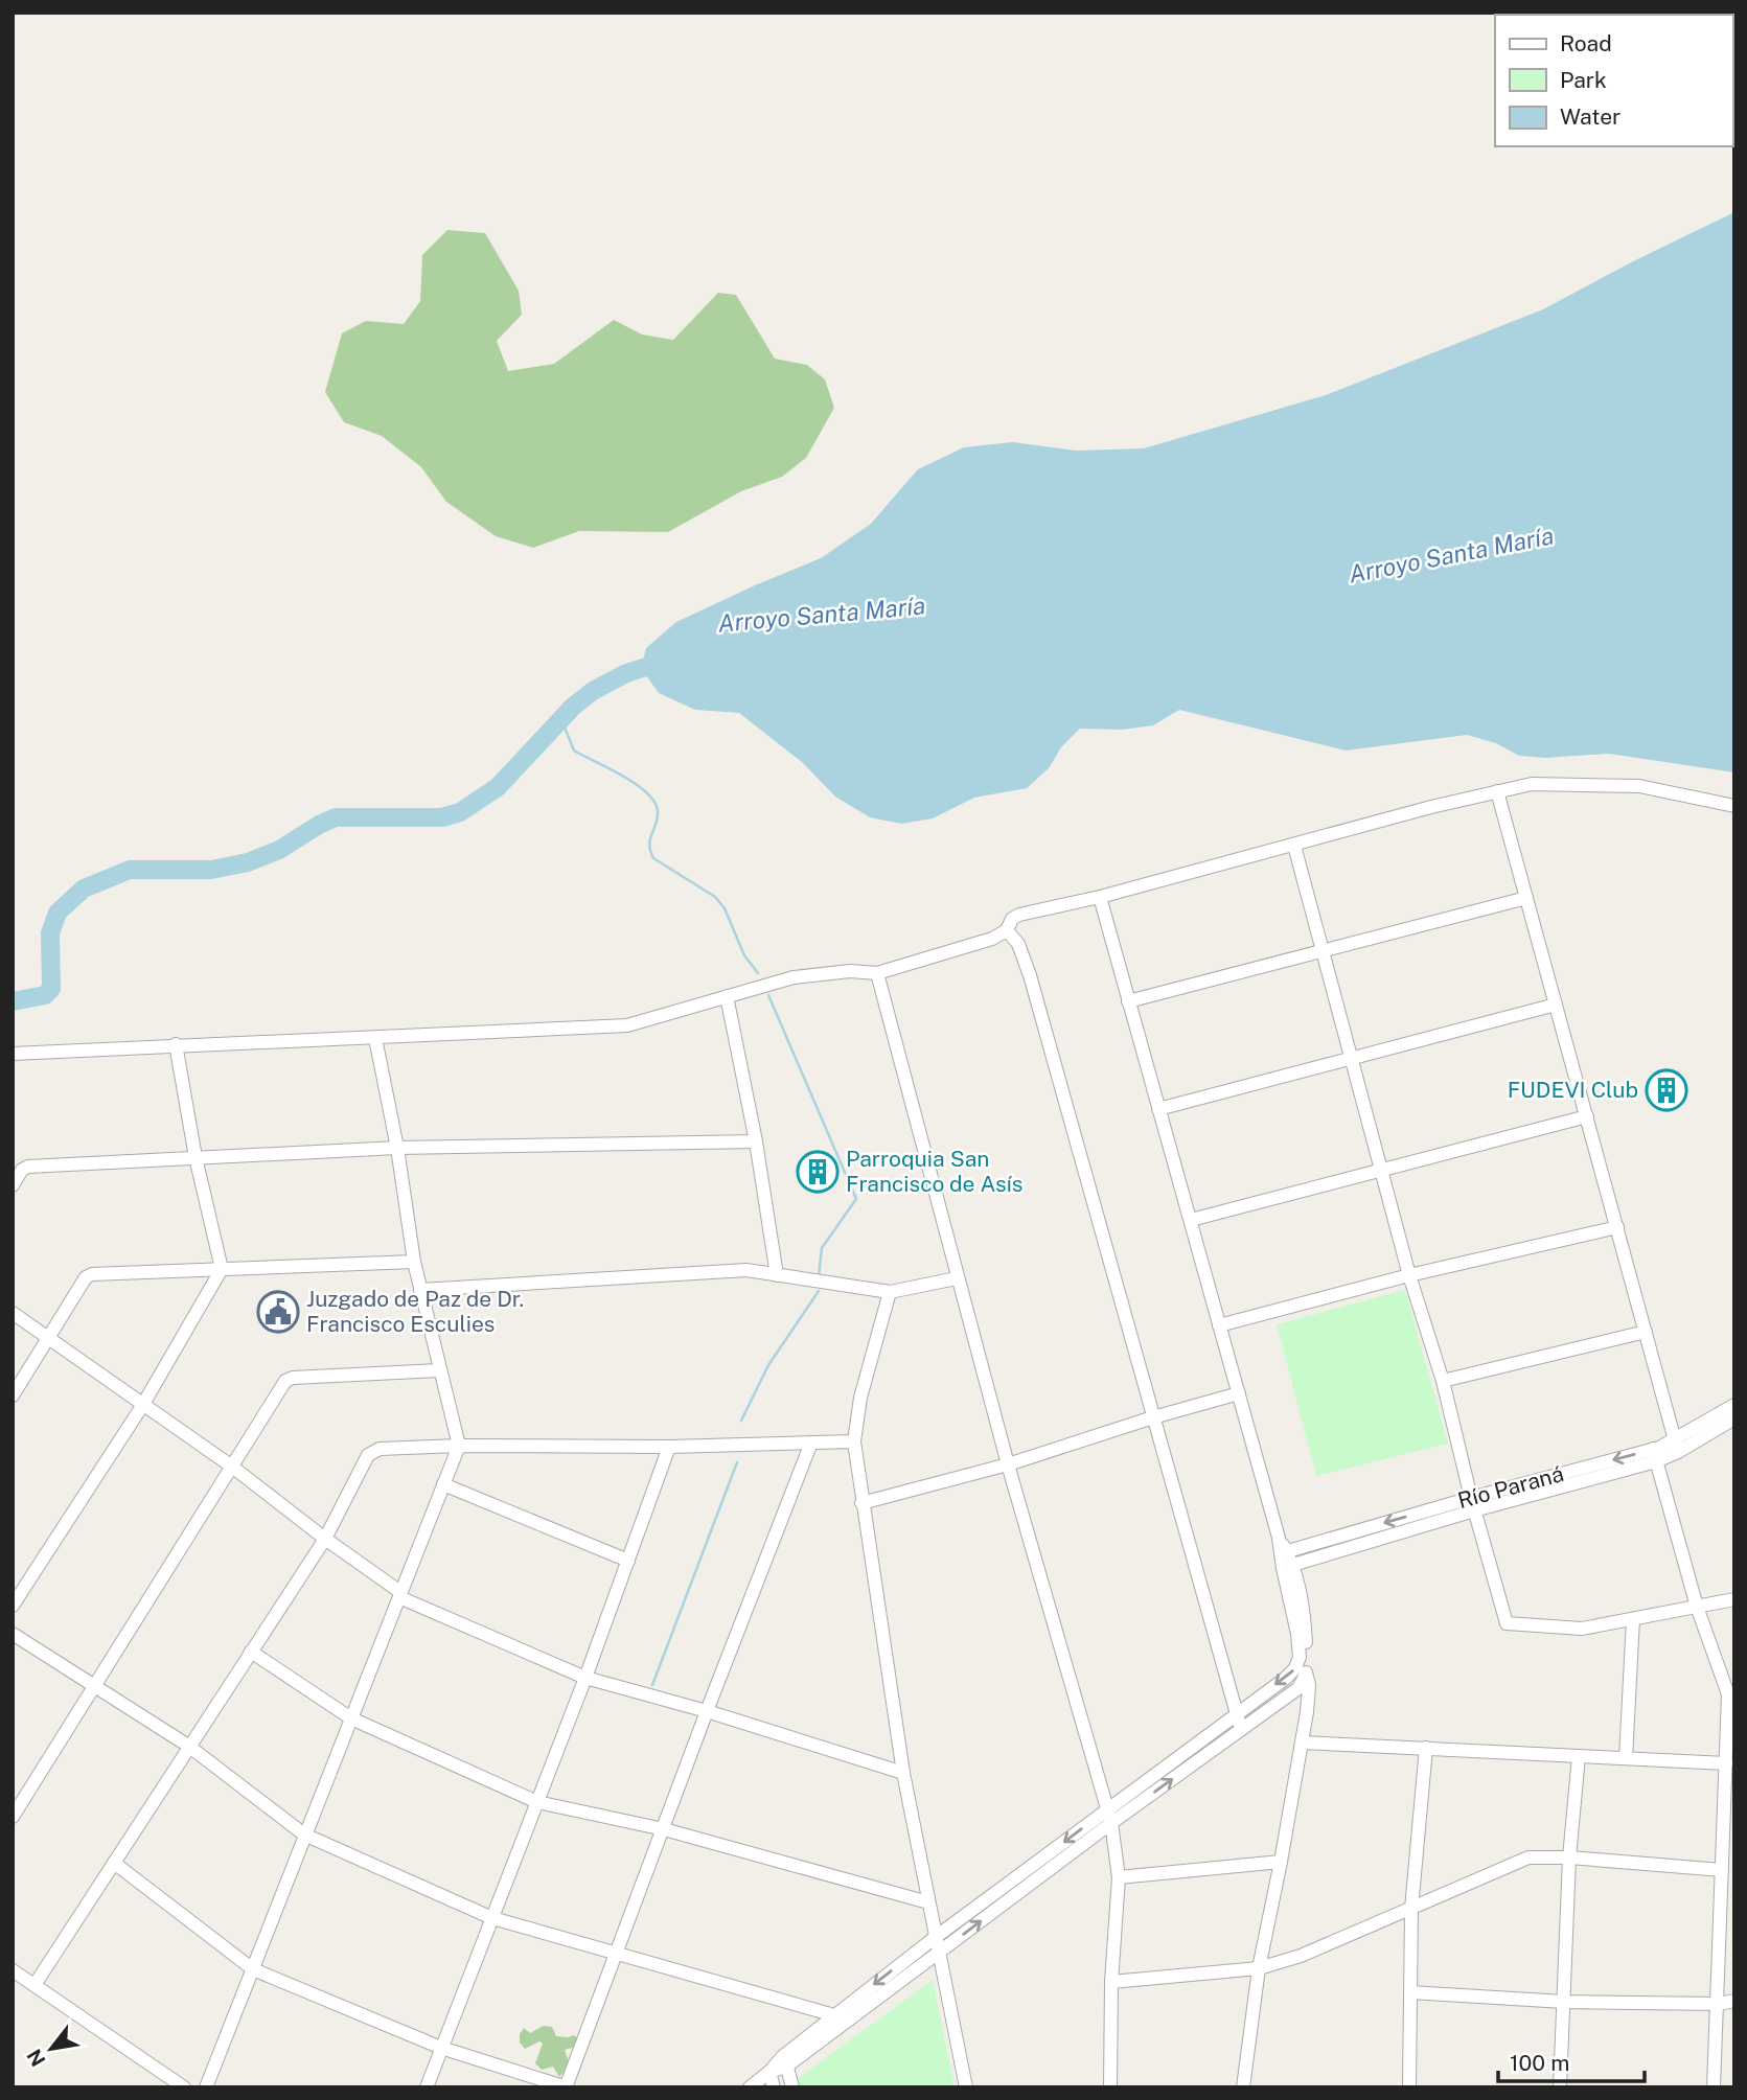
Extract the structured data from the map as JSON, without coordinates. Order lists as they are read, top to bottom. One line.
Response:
{"streets":{"street":["Río Paraná"]},"water":["Arroyo Santa María"],"places":{"building":["FUDEVI Club","Parroquia San Francisco de Asís"],"public building":["Juzgado de Paz de Dr. Francisco Esculies"]},"legend":["Road","Park","Water"],"scale_bar":"100 m","north":"bottom left"}
